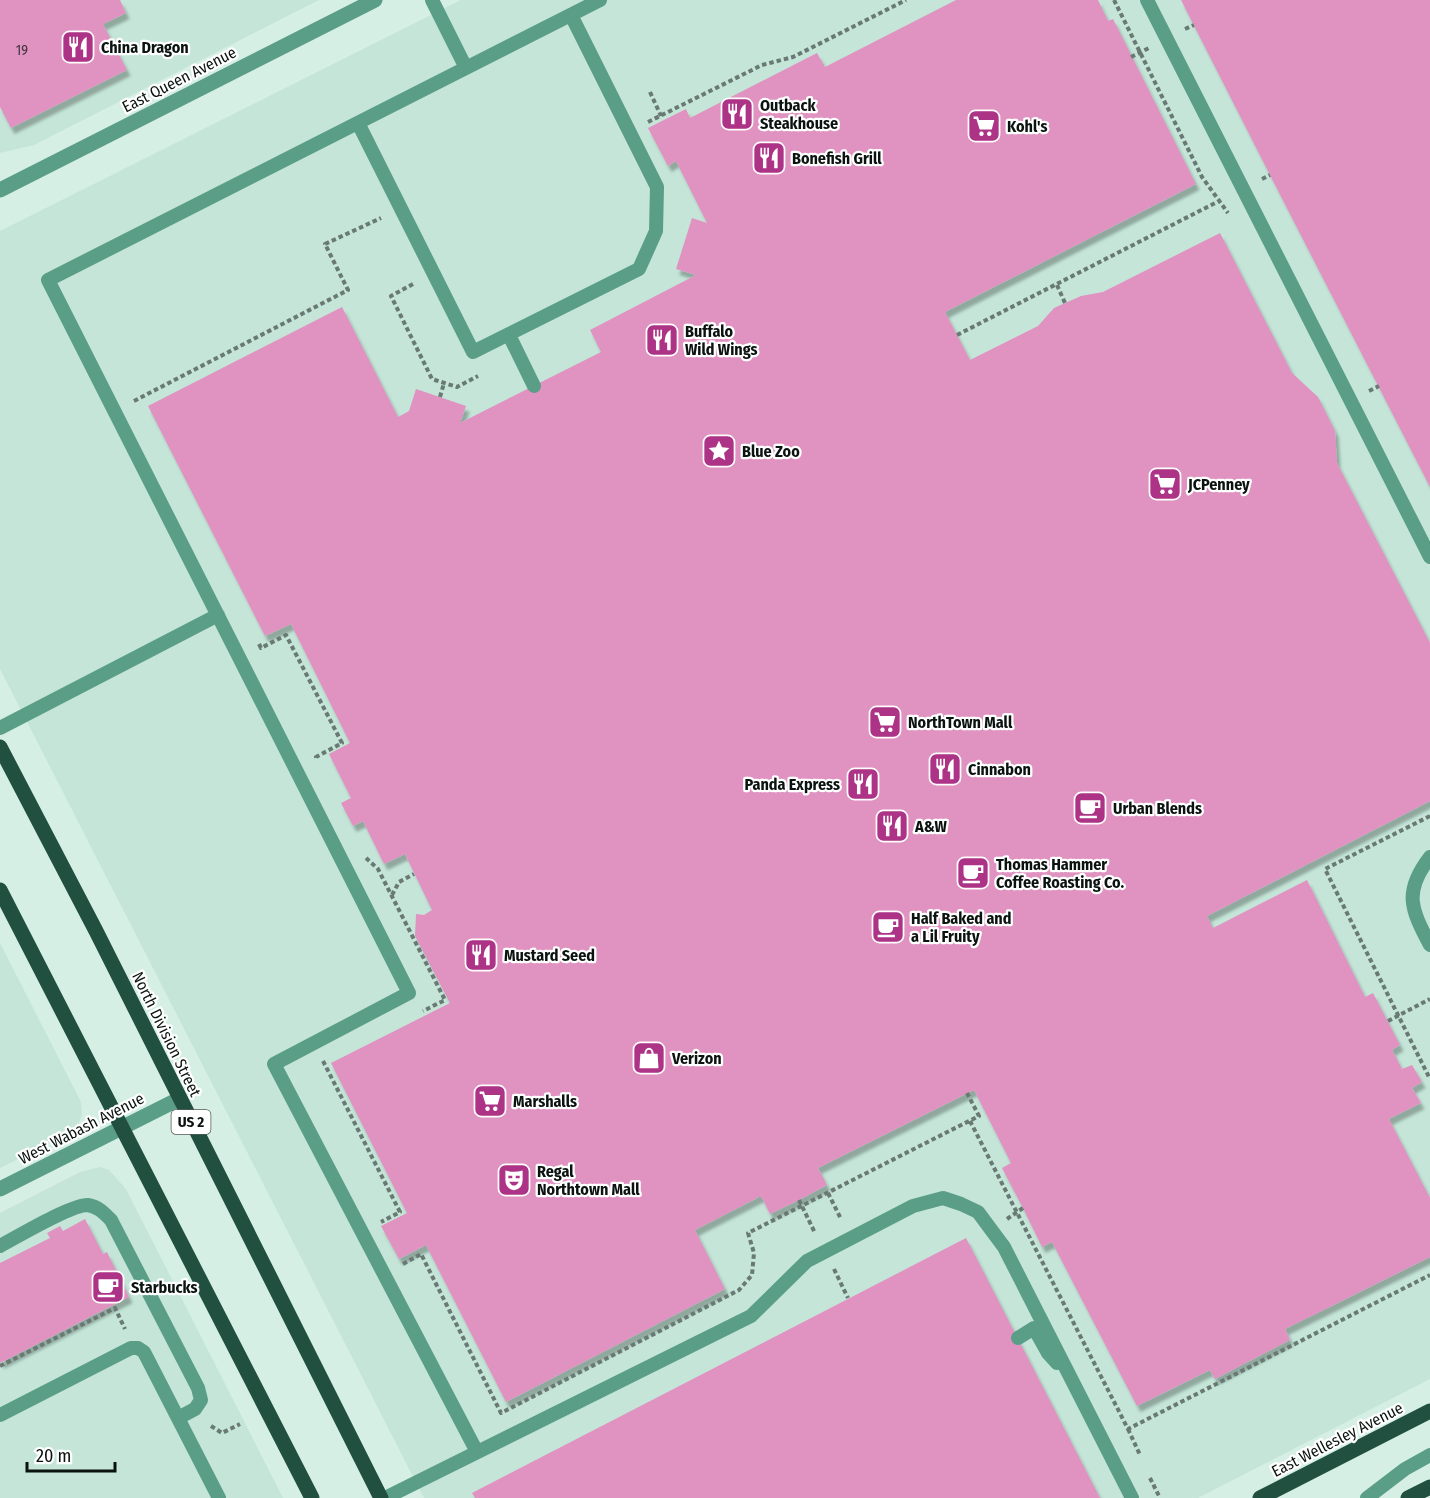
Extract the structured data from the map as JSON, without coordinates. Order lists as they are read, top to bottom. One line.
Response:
{"streets":{"main road":["North Division Street","US 2","East Wellesley Avenue"],"street":["East Queen Avenue","West Wabash Avenue"]},"crossings":[["North Division Street","West Wabash Avenue"]],"places":{"restaurant":["China Dragon","Outback Steakhouse","Bonefish Grill","Buffalo Wild Wings","Cinnabon","Panda Express","A&W","Mustard Seed"],"supermarket":["Kohl's","JCPenney","NorthTown Mall","Marshalls"],"place":["Blue Zoo"],"cafe":["Urban Blends","Thomas Hammer Coffee Roasting Co.","Half Baked and a Lil Fruity","Starbucks"],"shop":["Verizon"],"theatre":["Regal Northtown Mall"]},"house_numbers":["19"],"scale_bar":"20 m"}
